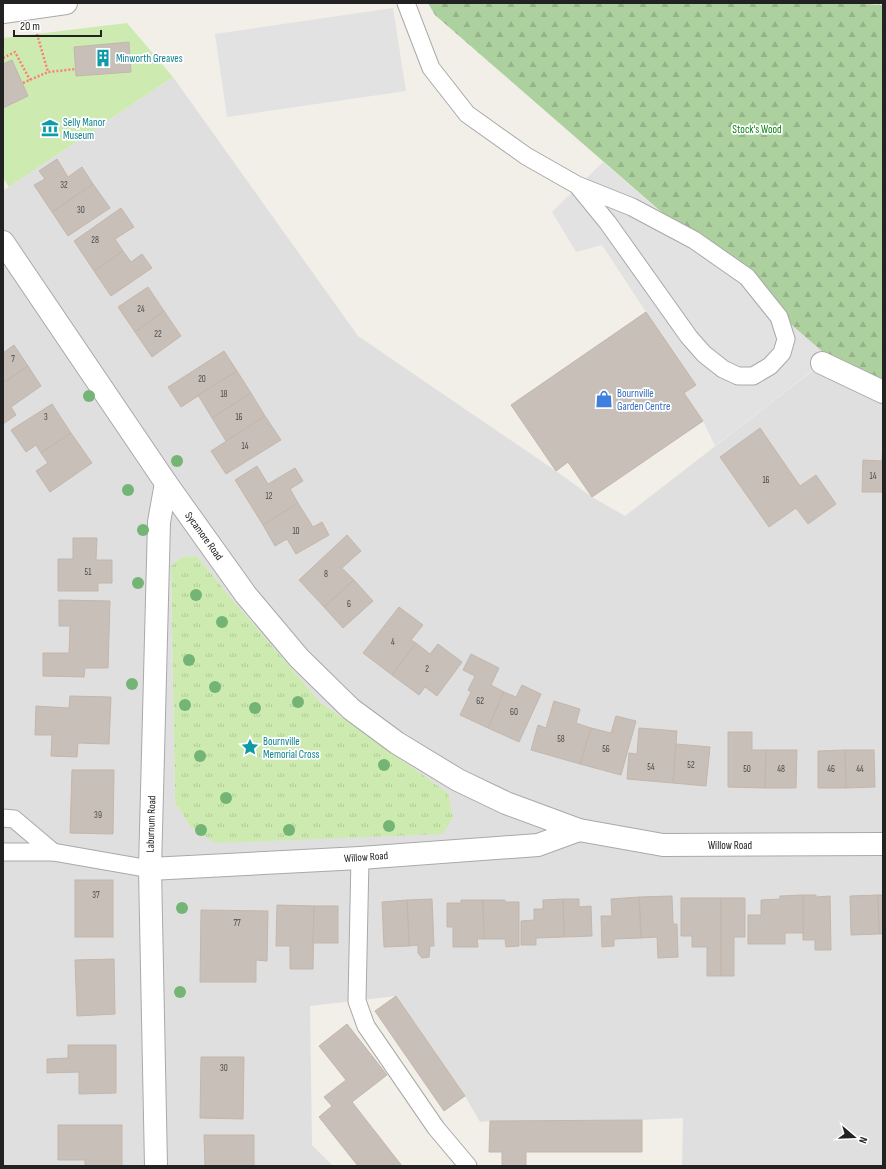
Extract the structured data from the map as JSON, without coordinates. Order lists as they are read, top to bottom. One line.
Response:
{"streets":{"street":["Sycamore Road","Laburnum Road","Willow Road"]},"crossings":[["Sycamore Road","Laburnum Road"],["Sycamore Road","Willow Road"],["Laburnum Road","Willow Road"]],"parks":["Stock's Wood"],"places":{"building":["Minworth Greaves"],"museum":["Selly Manor Museum"],"shop":["Bournville Garden Centre"],"place":["Bournville Memorial Cross"]},"house_numbers":["32","30","28","24","22","7","20","18","3","16","14","14","16","12","10","51","8","6","4","2","62","60","58","56","52","54","50","48","46","44","39","37","77","30"],"scale_bar":"20 m","north":"right"}
